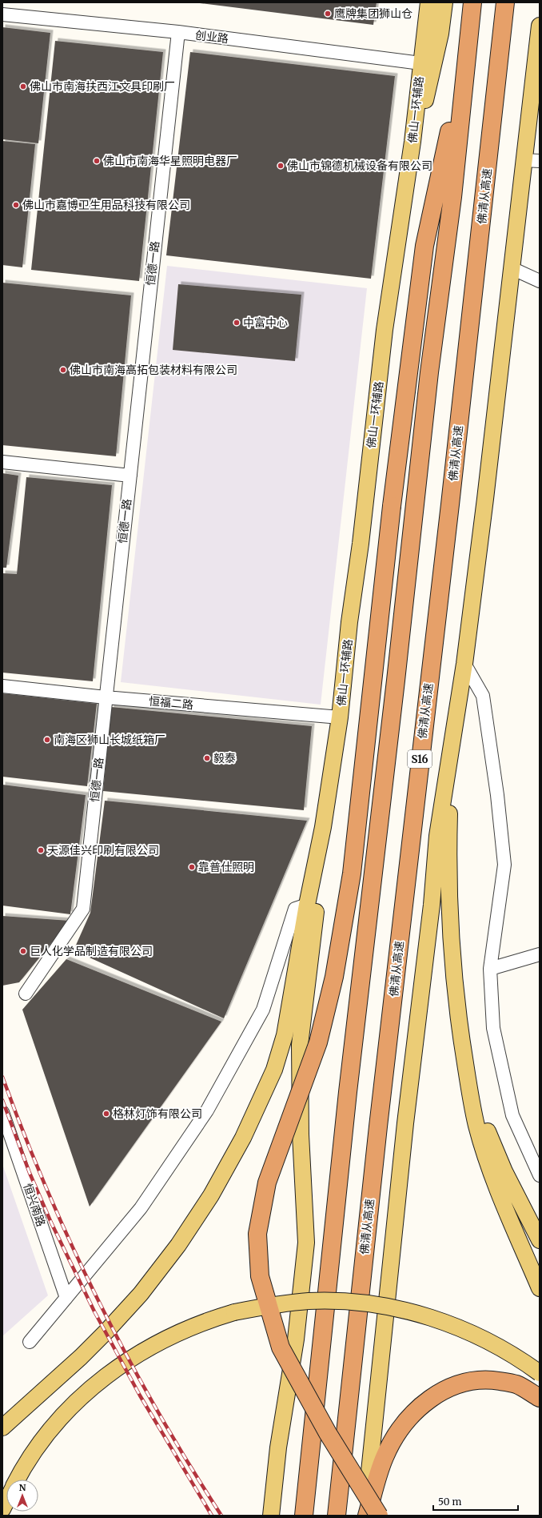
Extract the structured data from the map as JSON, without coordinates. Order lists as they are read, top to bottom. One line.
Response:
{"streets":{"highway":["佛清从高速","S16"],"main road":["佛山一环辅路"],"street":["创业路","恒德一路","恒福二路","恒兴南路"]},"crossings":[["创业路","佛山一环辅路"],["创业路","恒德一路"],["佛山一环辅路","恒福二路"],["恒德一路","恒福二路"]],"places":["鹰牌集团狮山仓","佛山市南海扶西江文具印刷厂","佛山市南海华星照明电器厂","佛山市锦德机械设备有限公司","佛山市嘉博卫生用品科技有限公司","中富中心","佛山市南海高拓包装材料有限公司","南海区狮山长城纸箱厂","毅泰","天源佳兴印刷有限公司","靠普仕照明","巨人化学品制造有限公司","格林灯饰有限公司"],"scale_bar":"50 m","north":"top"}
